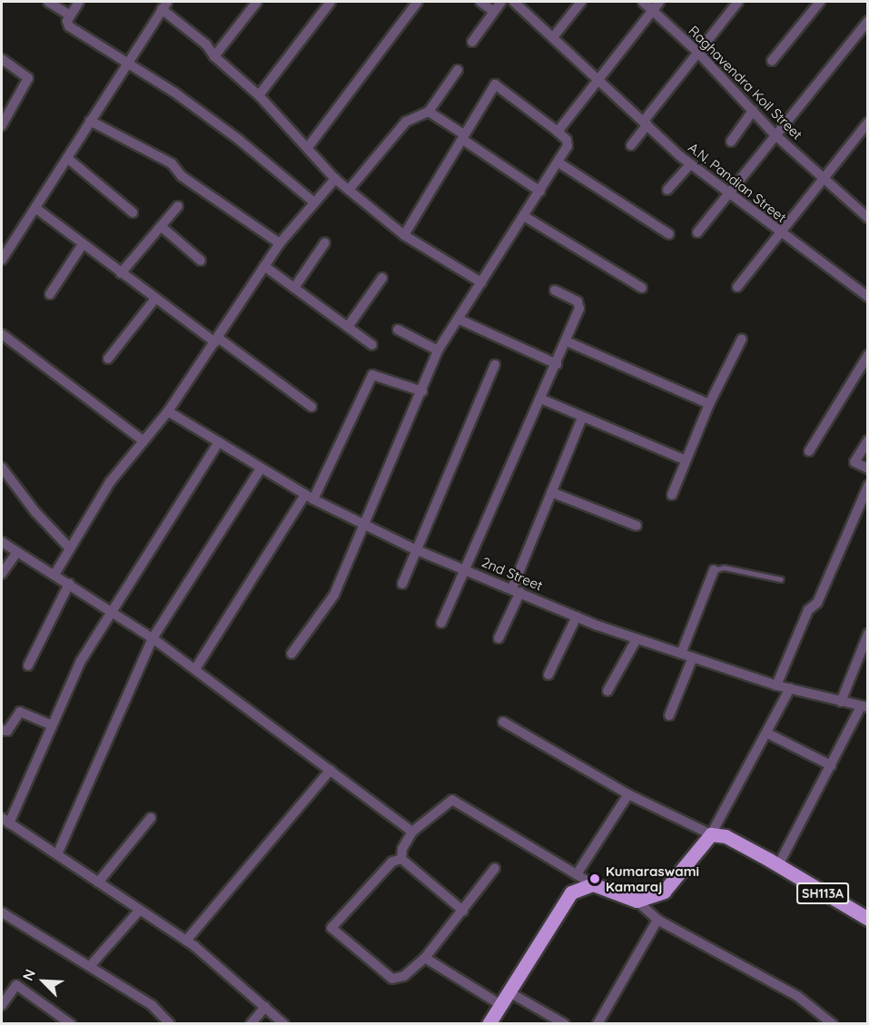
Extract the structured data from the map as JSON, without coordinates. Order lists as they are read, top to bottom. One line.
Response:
{"streets":{"main road":["SH113A"],"street":["Raghavendra Koil Street","A.N. Pandian Street","2nd Street"]},"places":["Kumaraswami Kamaraj"],"north":"top left"}
